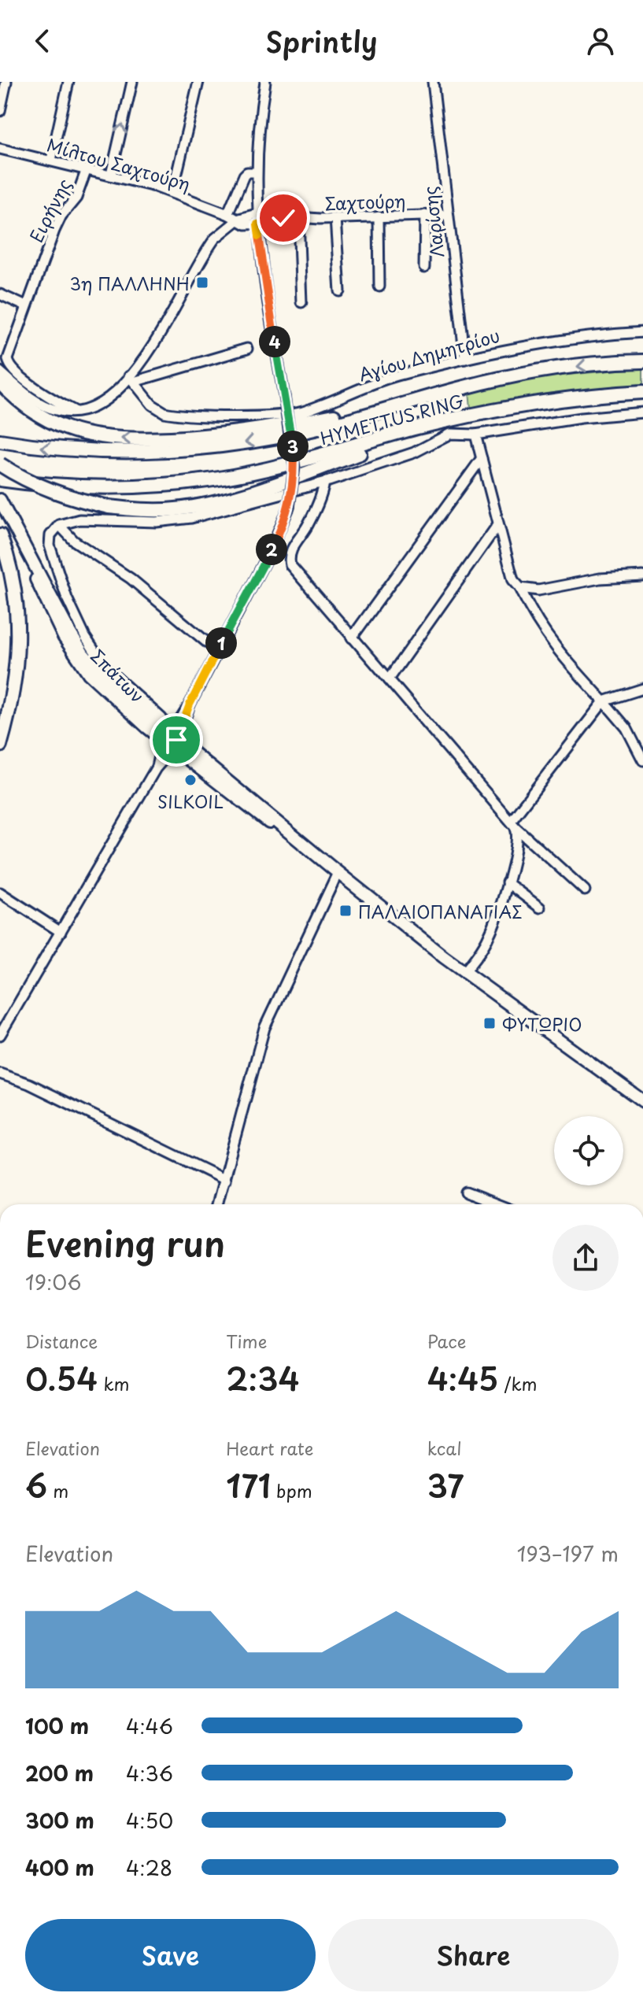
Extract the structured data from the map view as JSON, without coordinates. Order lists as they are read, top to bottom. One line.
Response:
{"streets":{"highway":["HYMETTUS RING"],"main road":["Σπάτων"],"street":["Μίλτου Σαχτούρη","Σαχτούρη","Ειρήνης","Λαρίσης","Αγίου Δημητρίου"]},"crossings":[["Μίλτου Σαχτούρη","Ειρήνης"],["Σαχτούρη","Λαρίσης"],["Λαρίσης","Αγίου Δημητρίου"]],"places":{"transit":["3η ΠΑΛΛΗΝΗ","ΠΑΛΑΙΟΠΑΝΑΓΙΑΣ","ΦΥΤΩΡΙΟ"],"other":["SILKOIL"]},"page":{"header":"Sprintly","pins":["4","3","2","1"],"heading":["Evening run","19:06"],"stats":[["Distance","0.54 km"],["Time","2:34"],["Pace","4:45 /km"],["Elevation","6 m"],["Heart rate","171 bpm"],["kcal","37"]],"chart":["Elevation","193–197 m"],"list":[{"name":"100 m","note":"4:46"},{"name":"200 m","note":"4:36"},{"name":"300 m","note":"4:50"},{"name":"400 m","note":"4:28"}],"buttons":["Save","Share"]}}
